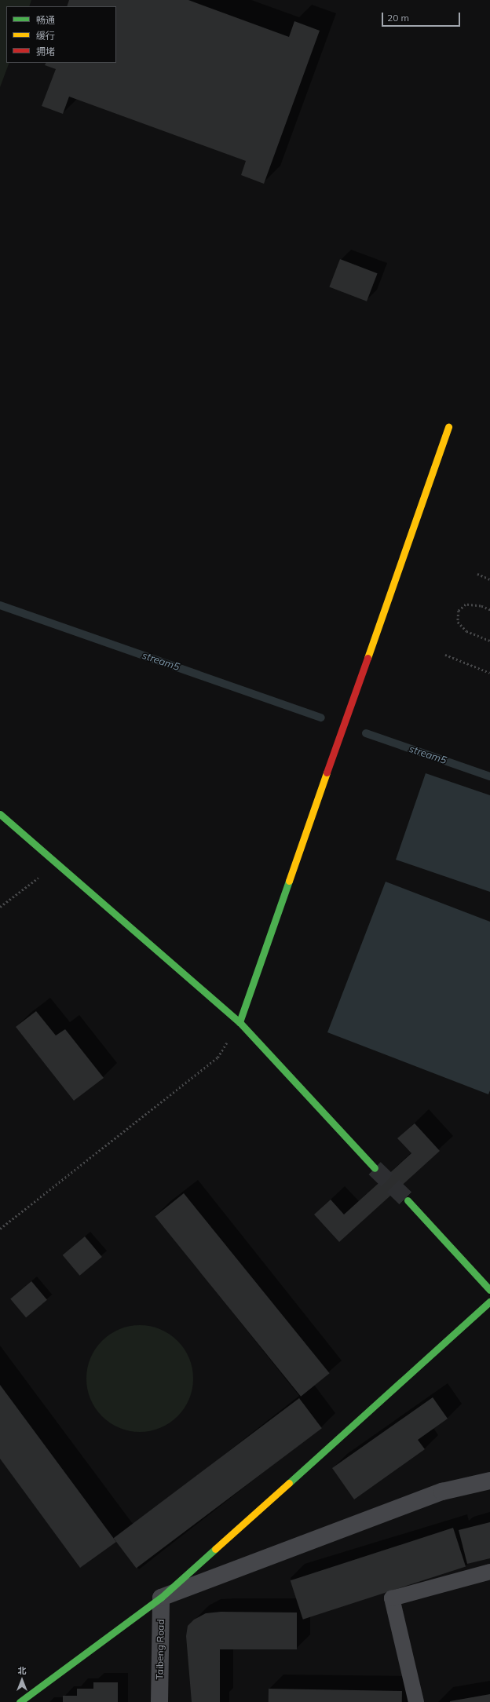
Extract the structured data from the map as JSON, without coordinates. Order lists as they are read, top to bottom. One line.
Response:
{"streets":{"street":["Taibeng Road"]},"water":["stream5"],"legend":["畅通","缓行","拥堵"],"scale_bar":"20 m","north":"top"}
